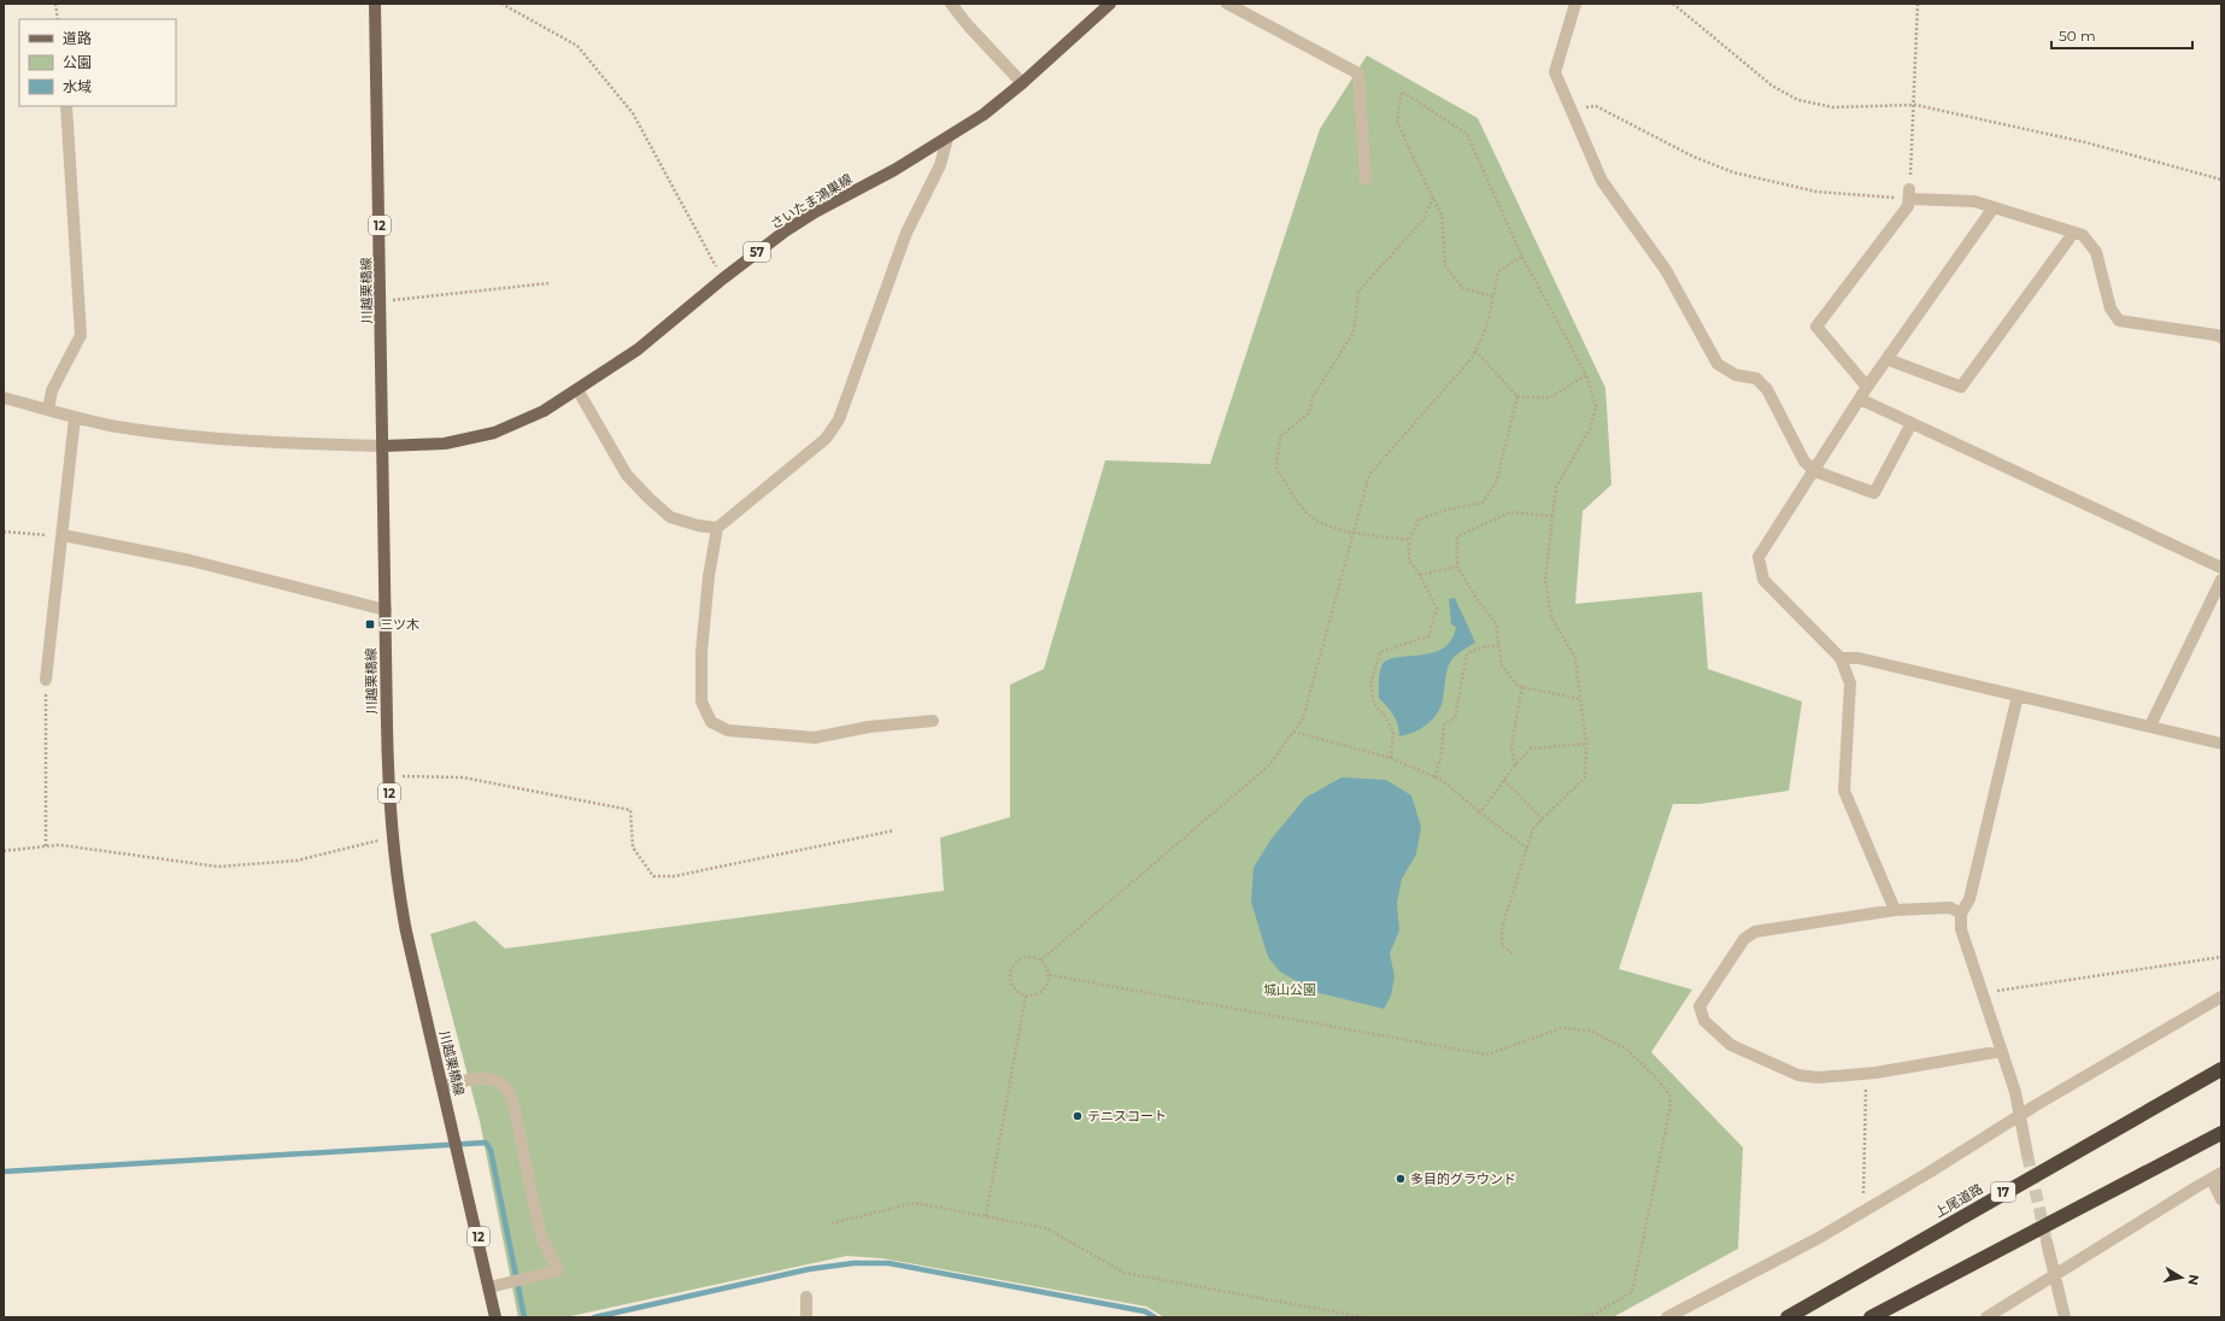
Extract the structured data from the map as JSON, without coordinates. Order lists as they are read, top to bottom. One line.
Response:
{"streets":{"highway":["17","上尾道路"],"main road":["さいたま鴻巣線","12","57","川越栗橋線"]},"crossings":[["さいたま鴻巣線","川越栗橋線"]],"parks":["城山公園"],"places":{"transit":["三ツ木"],"other":["テニスコート","多目的グラウンド"]},"legend":["道路","公園","水域"],"scale_bar":"50 m","north":"right"}
